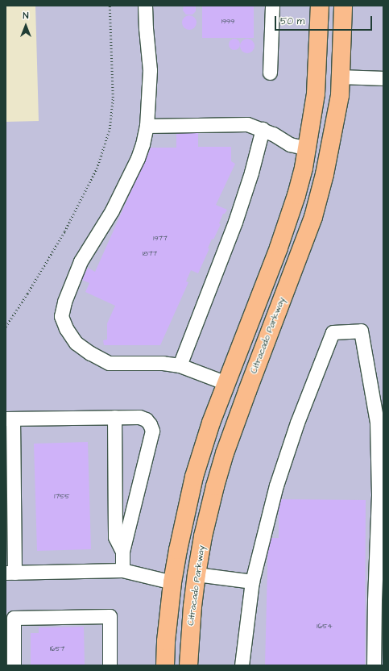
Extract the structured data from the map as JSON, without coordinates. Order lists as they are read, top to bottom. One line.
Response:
{"streets":{"main road":["Citracado Parkway"]},"house_numbers":["1999","1977","1877","1755","1654","1657"],"scale_bar":"50 m","north":"top"}
